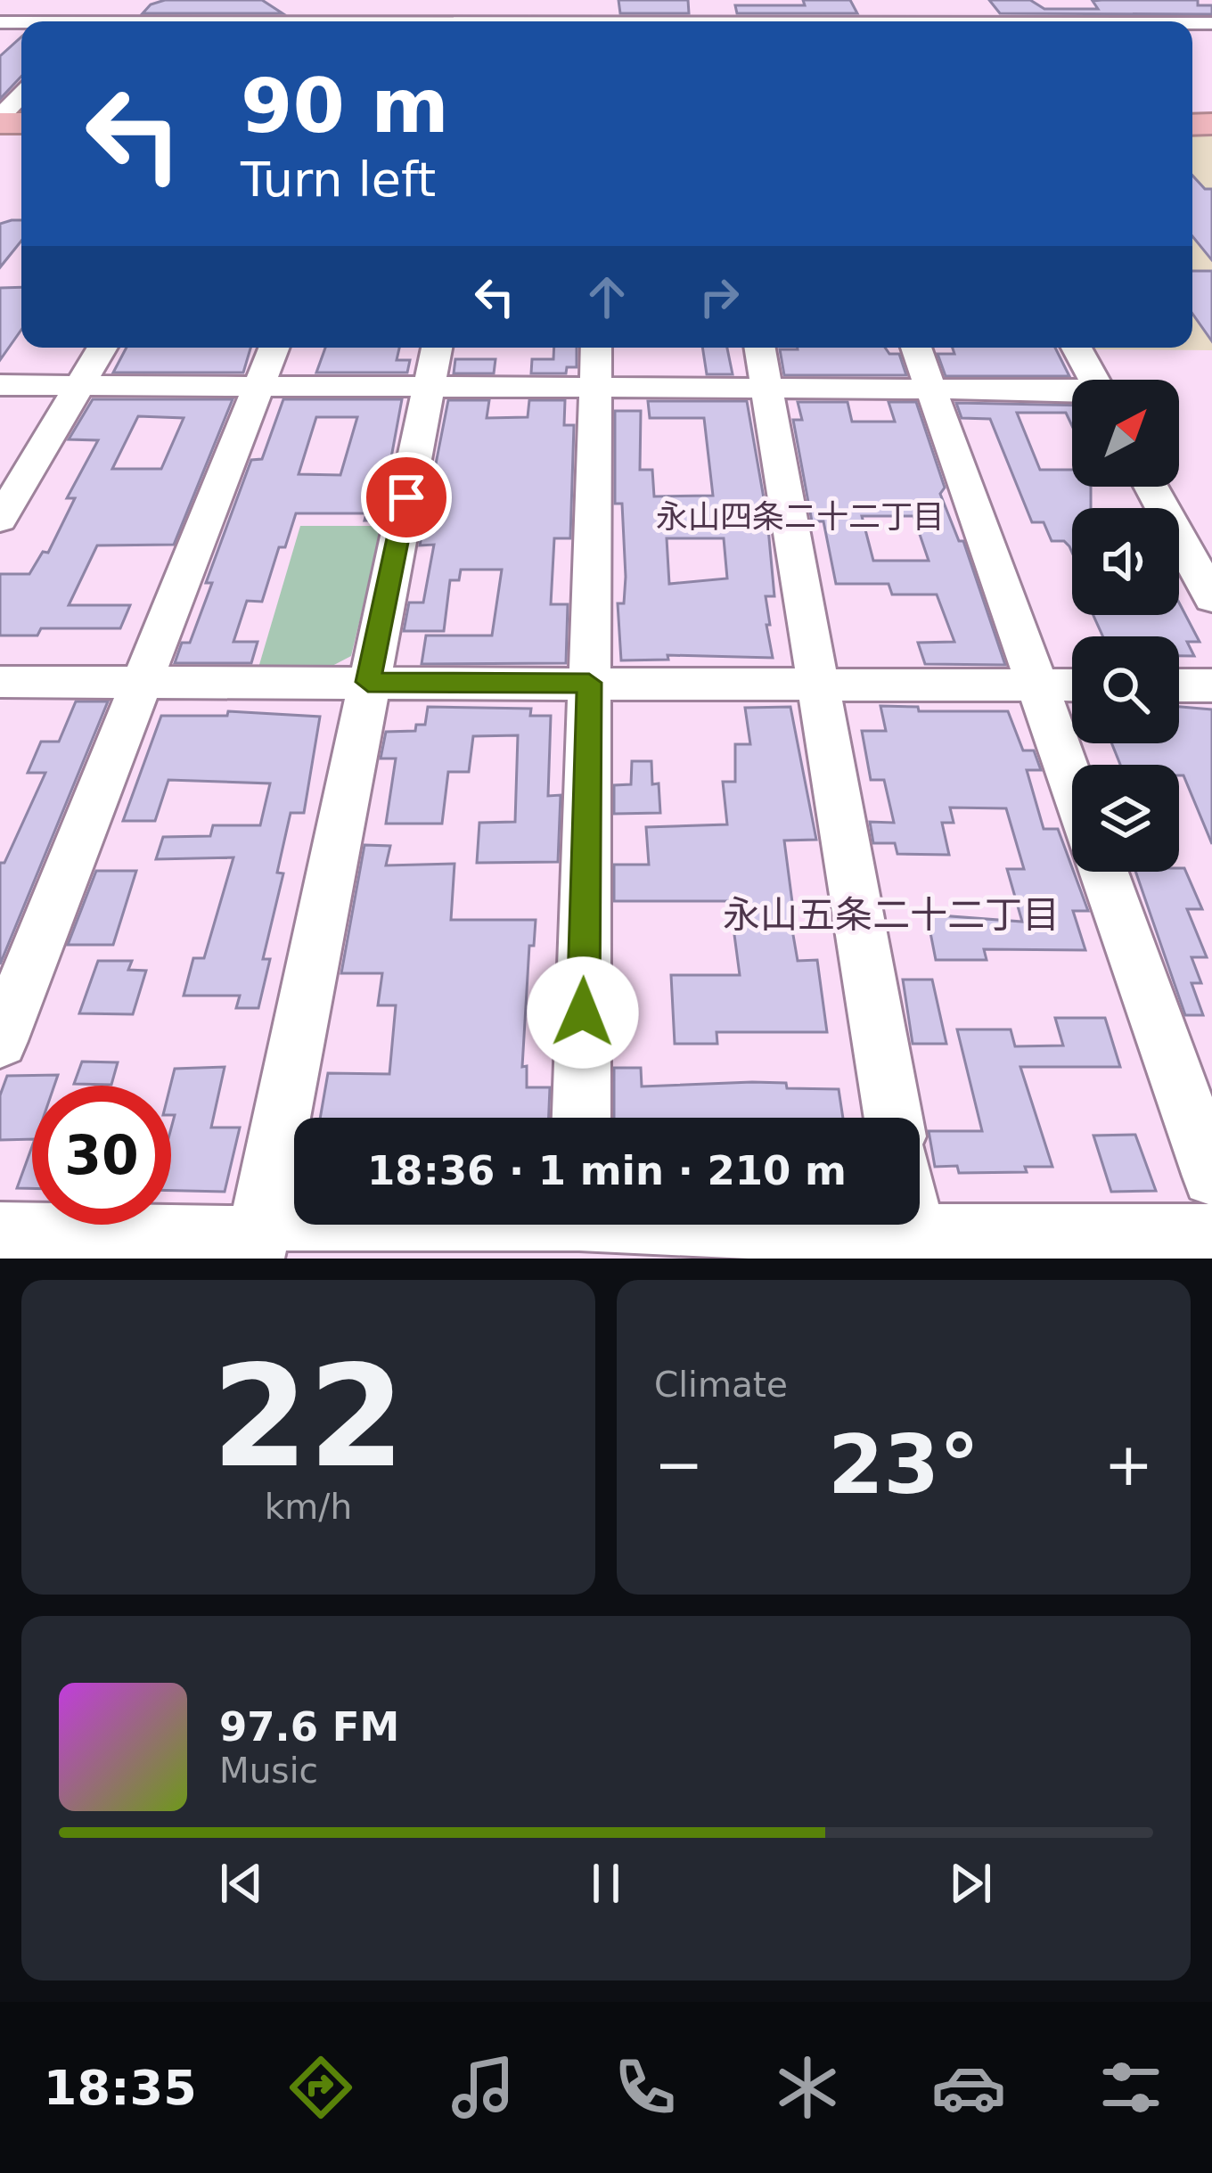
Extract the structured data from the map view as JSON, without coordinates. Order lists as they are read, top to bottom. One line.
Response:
{"districts":["永山四条二十二丁目","永山五条二十二丁目"],"north":"top right","page":{"turn":["90 m","Turn left"],"limit":"30","trip":"18:36 · 1 min · 210 m","tile":[["22","km/h"],"Climate"],"heat":["−","23°","+"],"song":["97.6 FM","Music"],"tabs":"18:35"}}
